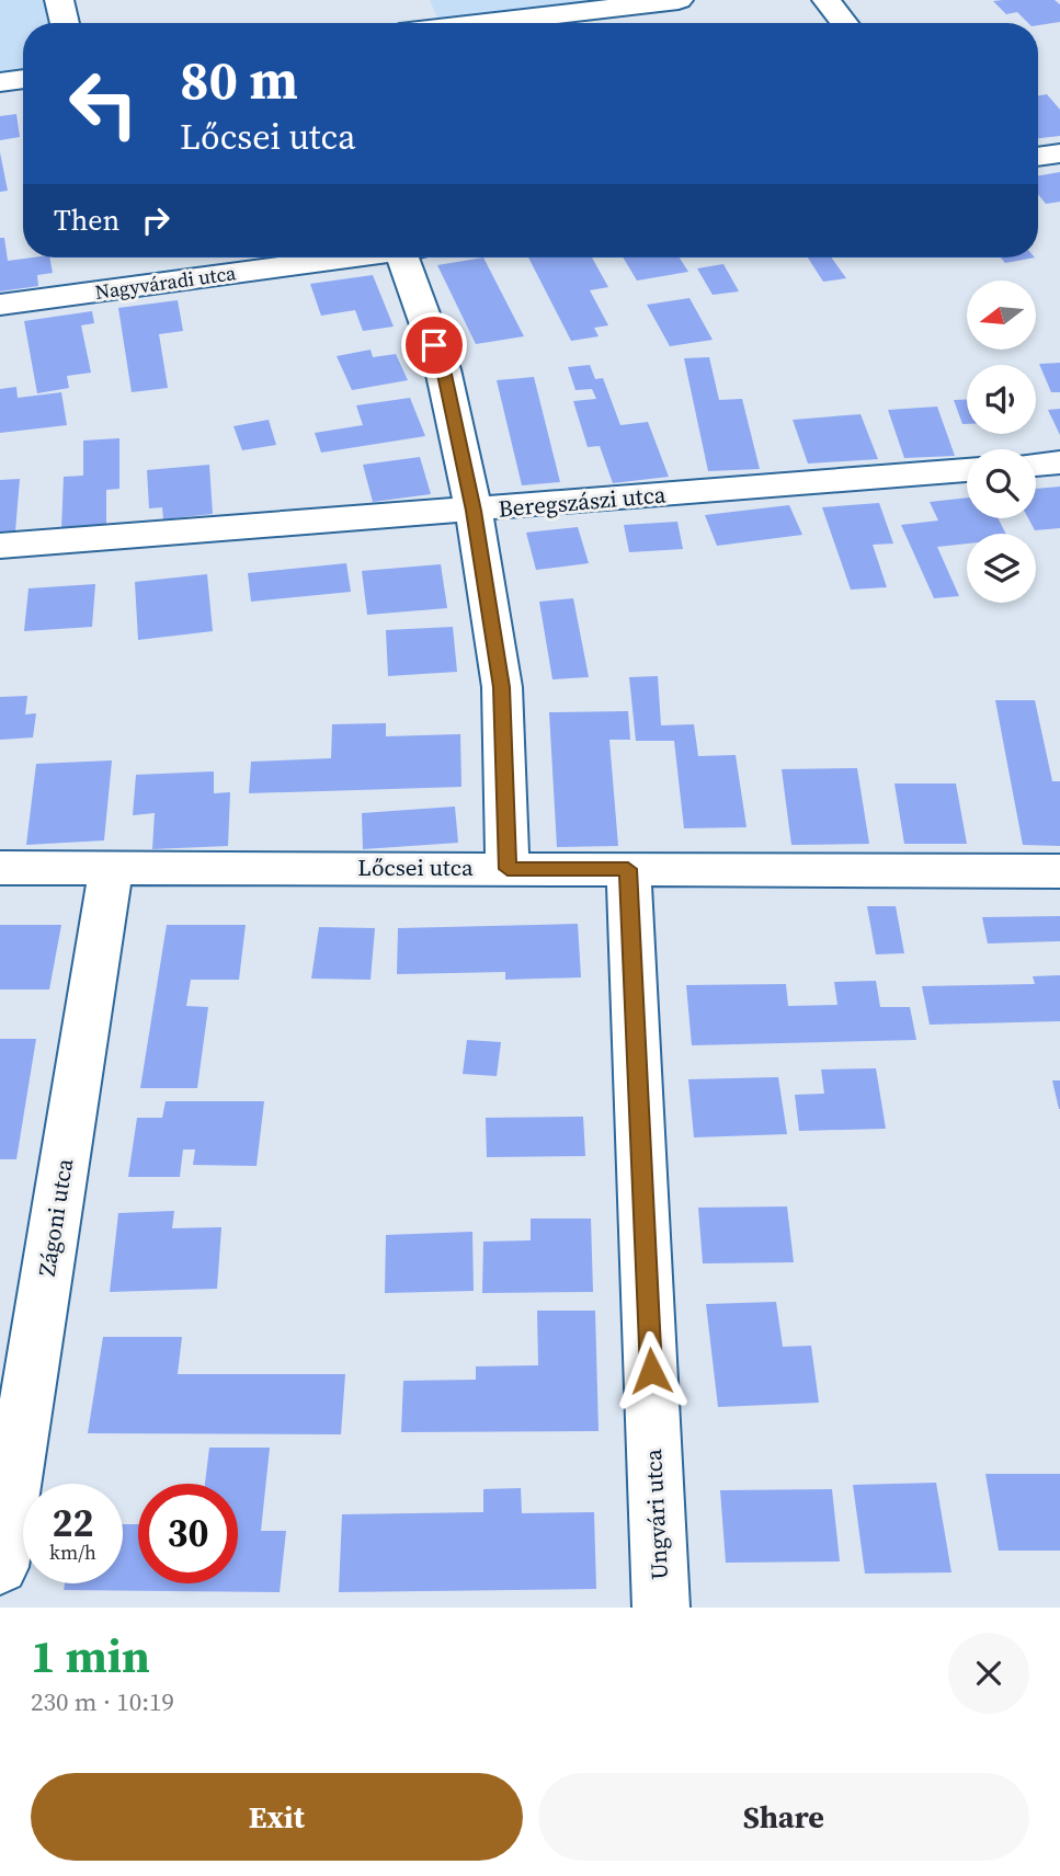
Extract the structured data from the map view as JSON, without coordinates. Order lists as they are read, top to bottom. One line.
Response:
{"streets":{"street":["Nagyváradi utca","Beregszászi utca","Lőcsei utca","Zágoni utca","Ungvári utca"]},"crossings":[["Lőcsei utca","Zágoni utca"],["Lőcsei utca","Ungvári utca"]],"north":"left","page":{"turn":["80 m","Lőcsei utca"],"then":"Then","speed":"22 km/h","limit":"30","heading":["1 min","230 m · 10:19"],"buttons":["Exit","Share"]}}
